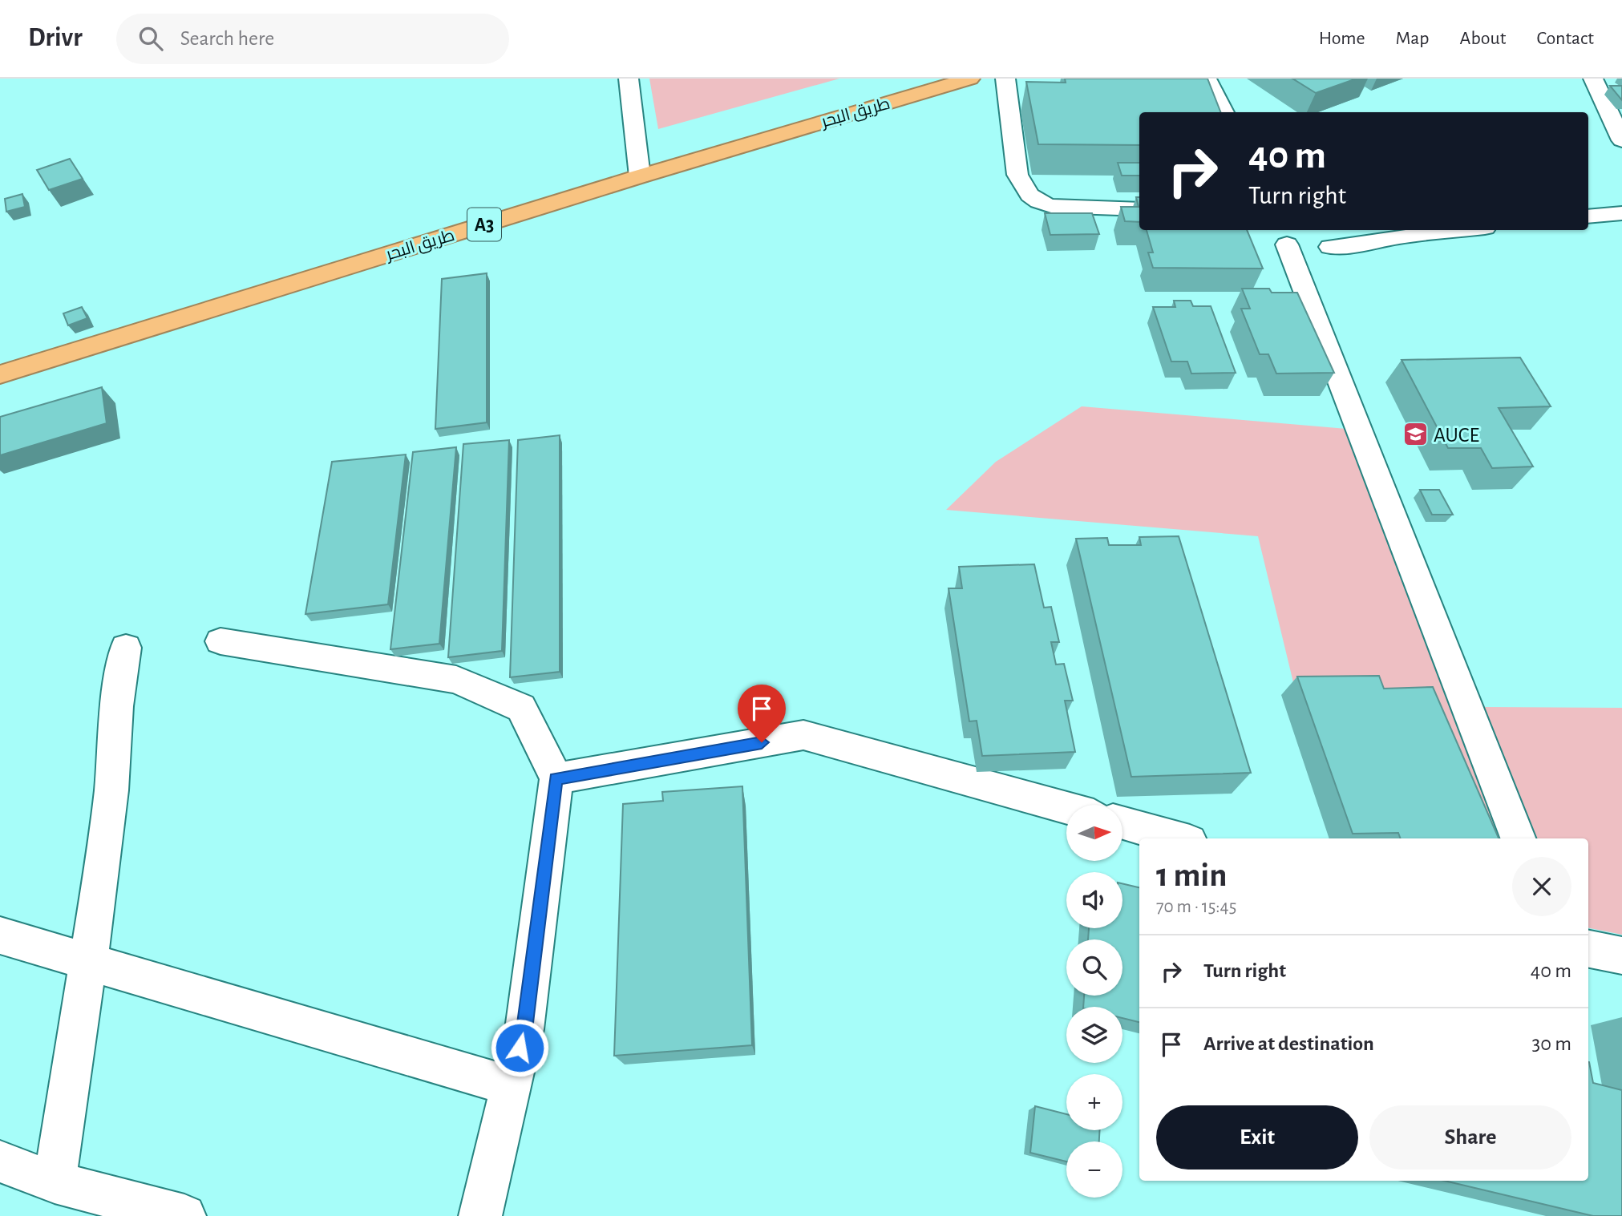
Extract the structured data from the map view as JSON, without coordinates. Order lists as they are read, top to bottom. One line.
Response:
{"streets":{"highway":["طريق البحر","A3"]},"places":{"school or university":["AUCE"]},"north":"right","page":{"header":"Drivr","search":"Search here","nav":["Home","Map","About","Contact"],"turn":["40 m","Turn right"],"map_buttons":["+","−"],"heading":["1 min","70 m · 15:45"],"list":[{"name":"Turn right","value":"40 m"},{"name":"Arrive at destination","value":"30 m"}],"buttons":["Exit","Share"]}}
